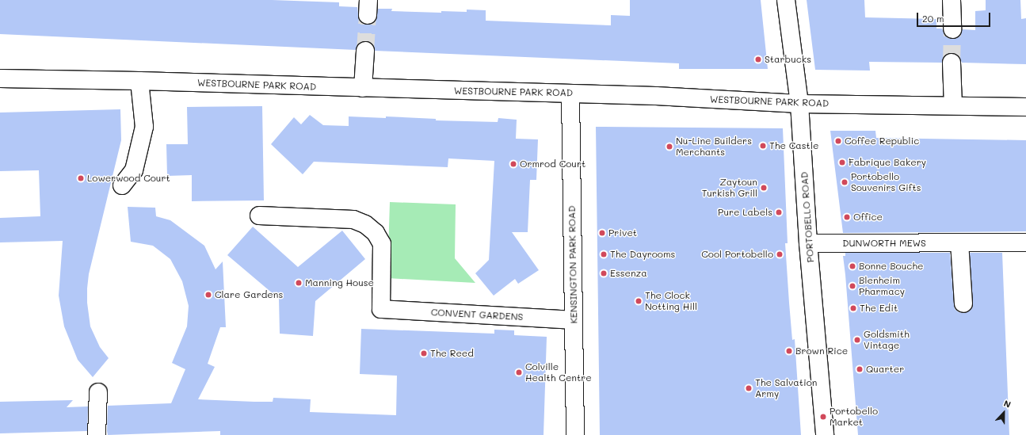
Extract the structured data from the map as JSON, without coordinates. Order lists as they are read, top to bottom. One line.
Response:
{"streets":{"street":["WESTBOURNE PARK ROAD","PORTOBELLO ROAD","DUNWORTH MEWS","KENSINGTON PARK ROAD","CONVENT GARDENS"]},"crossings":[["WESTBOURNE PARK ROAD","PORTOBELLO ROAD"],["WESTBOURNE PARK ROAD","KENSINGTON PARK ROAD"],["PORTOBELLO ROAD","DUNWORTH MEWS"],["KENSINGTON PARK ROAD","CONVENT GARDENS"]],"places":["Starbucks","Coffee Republic","The Castle","Nu-Line Builders Merchants","Fabrique Bakery","Ormrod Court","Lowerwood Court","Portobello Souvenirs Gifts","Zaytoun Turkish Grill","Pure Labels","Office","Privet","The Dayrooms","Cool Portobello","Bonne Bouche","Essenza","Manning House","Blenheim Pharmacy","Clare Gardens","The Clock Notting Hill","The Edit","Goldsmith Vintage","Brown Rice","The Reed","Quarter","Colville Health Centre","The Salvation Army","Portobello Market"],"scale_bar":"20 m","north":"top"}
